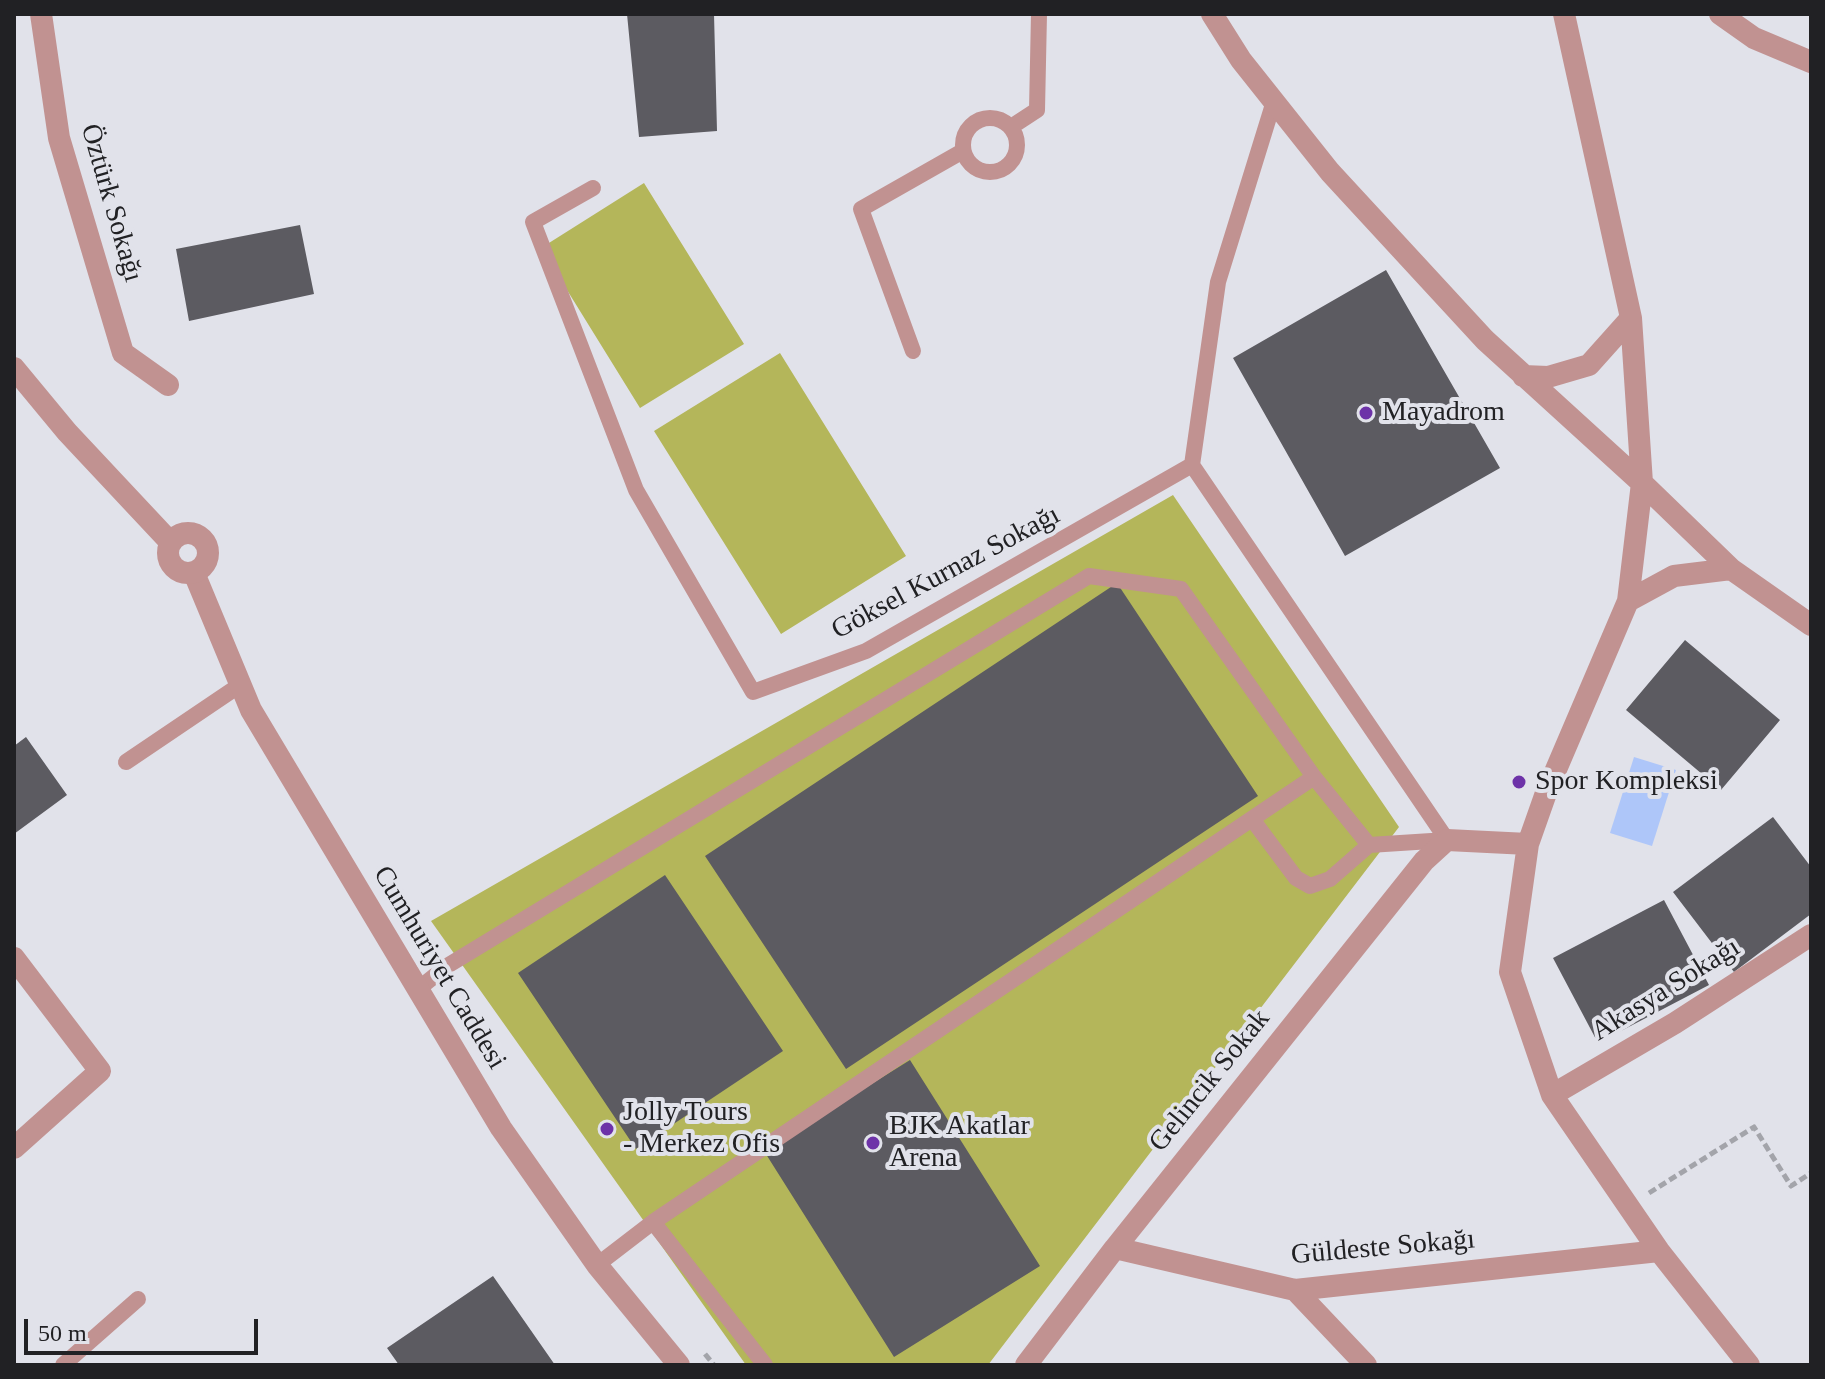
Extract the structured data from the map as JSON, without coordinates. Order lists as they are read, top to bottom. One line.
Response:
{"streets":{"street":["Öztürk Sokağı","Cumhuriyet Caddesi","Akasya Sokağı","Gelincik Sokak","Güldeste Sokağı"],"lane":["Göksel Kurnaz Sokağı"]},"crossings":[["Gelincik Sokak","Güldeste Sokağı"]],"places":["Mayadrom","Spor Kompleksi","Jolly Tours - Merkez Ofis","BJK Akatlar Arena"],"scale_bar":"50 m"}
